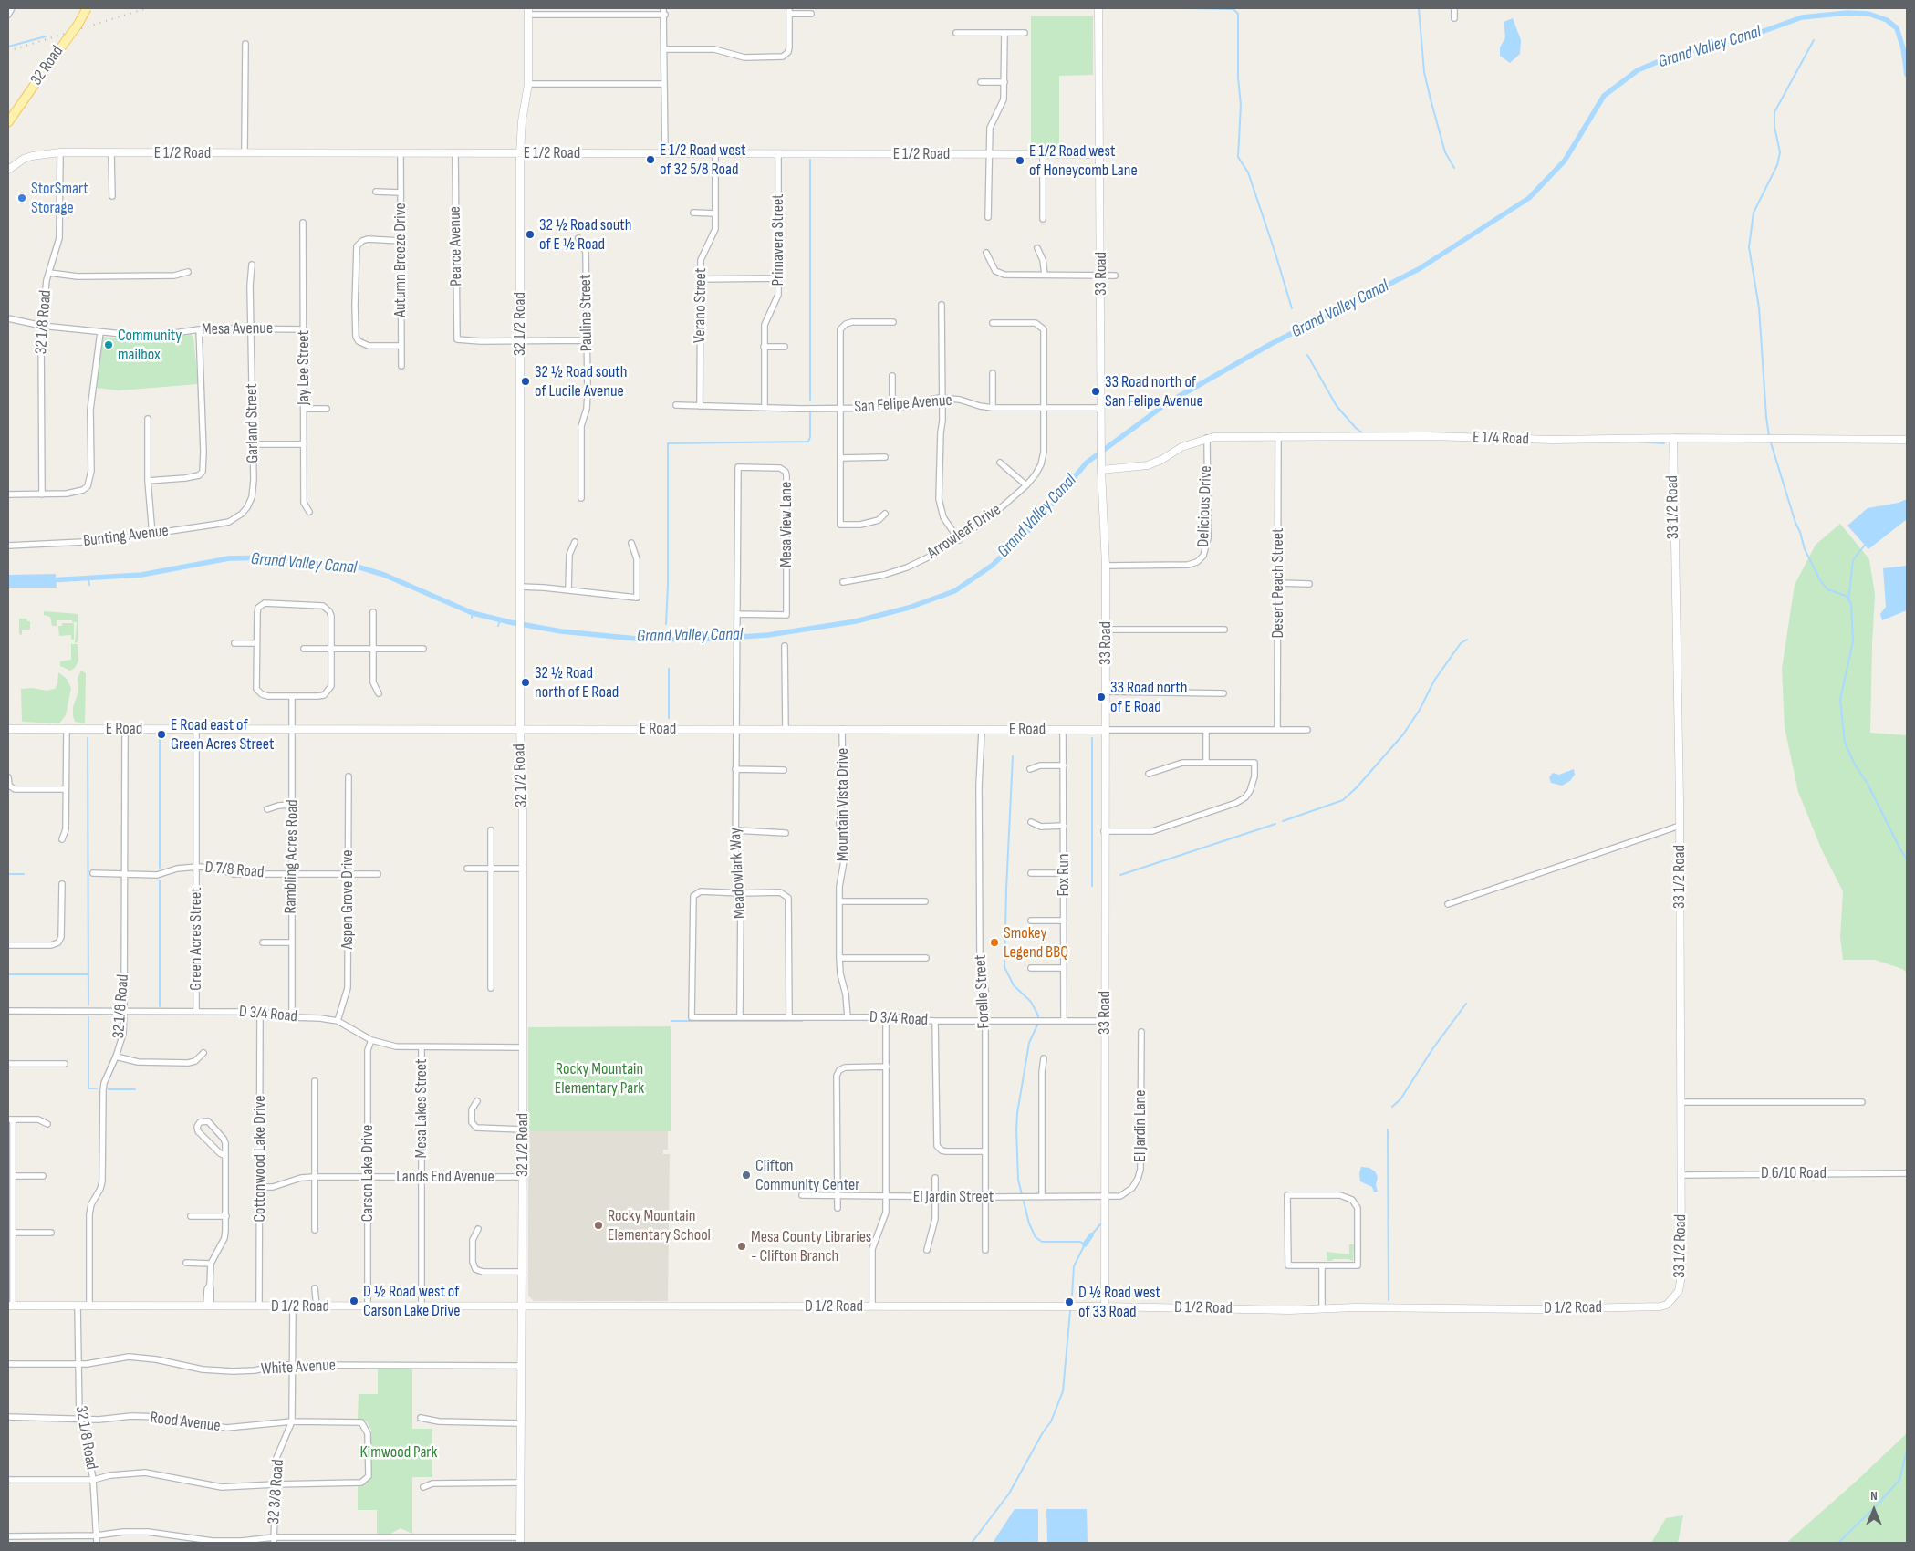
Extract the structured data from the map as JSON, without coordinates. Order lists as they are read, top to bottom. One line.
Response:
{"streets":{"main road":["32 Road"],"street":["E 1/2 Road","Primavera Street","Pearce Avenue","Autumn Breeze Drive","33 Road","Verano Street","Pauline Street","32 1/8 Road","32 1/2 Road","Mesa Avenue","Jay Lee Street","San Felipe Avenue","Garland Street","E 1/4 Road","Delicious Drive","33 1/2 Road","Mesa View Lane","Arrowleaf Drive","Bunting Avenue","Desert Peach Street","E Road","Mountain Vista Drive","Rambling Acres Road","D 7/8 Road","Meadowlark Way","Fox Run","Aspen Grove Drive","Green Acres Street","Forelle Street","D 3/4 Road","Mesa Lakes Street","El Jardin Lane","Cottonwood Lake Drive","Carson Lake Drive","D 6/10 Road","Lands End Avenue","El Jardin Street","D 1/2 Road","White Avenue","Rood Avenue","32 3/8 Road"]},"crossings":[["E 1/2 Road","Primavera Street"],["E 1/2 Road","Pearce Avenue"],["E 1/2 Road","Autumn Breeze Drive"],["E 1/2 Road","33 Road"],["E 1/2 Road","Verano Street"],["E 1/2 Road","32 1/8 Road"],["E 1/2 Road","32 1/2 Road"],["Primavera Street","San Felipe Avenue"],["Pearce Avenue","32 1/2 Road"],["33 Road","San Felipe Avenue"],["33 Road","E 1/4 Road"],["33 Road","Delicious Drive"],["33 Road","E Road"],["33 Road","D 3/4 Road"],["33 Road","El Jardin Lane"],["33 Road","El Jardin Street"],["33 Road","D 1/2 Road"],["Verano Street","San Felipe Avenue"],["32 1/8 Road","Mesa Avenue"],["32 1/8 Road","E Road"],["32 1/8 Road","D 7/8 Road"],["32 1/8 Road","D 3/4 Road"],["32 1/8 Road","D 1/2 Road"],["32 1/8 Road","White Avenue"],["32 1/8 Road","Rood Avenue"],["32 1/2 Road","E Road"],["32 1/2 Road","D 3/4 Road"],["32 1/2 Road","Lands End Avenue"],["32 1/2 Road","D 1/2 Road"],["32 1/2 Road","White Avenue"],["Mesa Avenue","Jay Lee Street"],["Mesa Avenue","Garland Street"],["San Felipe Avenue","Arrowleaf Drive"],["Garland Street","Bunting Avenue"],["E 1/4 Road","Delicious Drive"],["E 1/4 Road","33 1/2 Road"],["E 1/4 Road","Desert Peach Street"],["33 1/2 Road","D 6/10 Road"],["33 1/2 Road","D 1/2 Road"],["Mesa View Lane","Meadowlark Way"],["Desert Peach Street","E Road"],["E Road","Mountain Vista Drive"],["E Road","Rambling Acres Road"],["E Road","Meadowlark Way"],["E Road","Fox Run"],["E Road","Green Acres Street"],["E Road","Forelle Street"],["Mountain Vista Drive","D 3/4 Road"],["Rambling Acres Road","D 7/8 Road"],["Rambling Acres Road","D 3/4 Road"],["D 7/8 Road","Aspen Grove Drive"],["D 7/8 Road","Green Acres Street"],["Meadowlark Way","D 3/4 Road"],["Fox Run","D 3/4 Road"],["Aspen Grove Drive","D 3/4 Road"],["Green Acres Street","D 3/4 Road"],["Forelle Street","D 3/4 Road"],["Forelle Street","El Jardin Street"],["D 3/4 Road","Mesa Lakes Street"],["D 3/4 Road","Cottonwood Lake Drive"],["D 3/4 Road","Carson Lake Drive"],["Mesa Lakes Street","Lands End Avenue"],["Mesa Lakes Street","D 1/2 Road"],["El Jardin Lane","El Jardin Street"],["Cottonwood Lake Drive","Lands End Avenue"],["Cottonwood Lake Drive","D 1/2 Road"],["Carson Lake Drive","Lands End Avenue"],["Carson Lake Drive","D 1/2 Road"],["D 1/2 Road","32 3/8 Road"],["White Avenue","32 3/8 Road"],["Rood Avenue","32 3/8 Road"]],"water":["Grand Valley Canal"],"parks":["Rocky Mountain Elementary Park","Kimwood Park"],"places":["E 1/2 Road west of 32 5/8 Road","E 1/2 Road west of Honeycomb Lane","StorSmart Storage","32 ½ Road south of E ½ Road","Community mailbox","32 ½ Road south of Lucile Avenue","33 Road north of San Felipe Avenue","32 ½ Road north of E Road","33 Road north of E Road","E Road east of Green Acres Street","Smokey Legend BBQ","Clifton Community Center","Rocky Mountain Elementary School","Mesa County Libraries - Clifton Branch","D ½ Road west of Carson Lake Drive","D ½ Road west of 33 Road"],"north":"top"}
